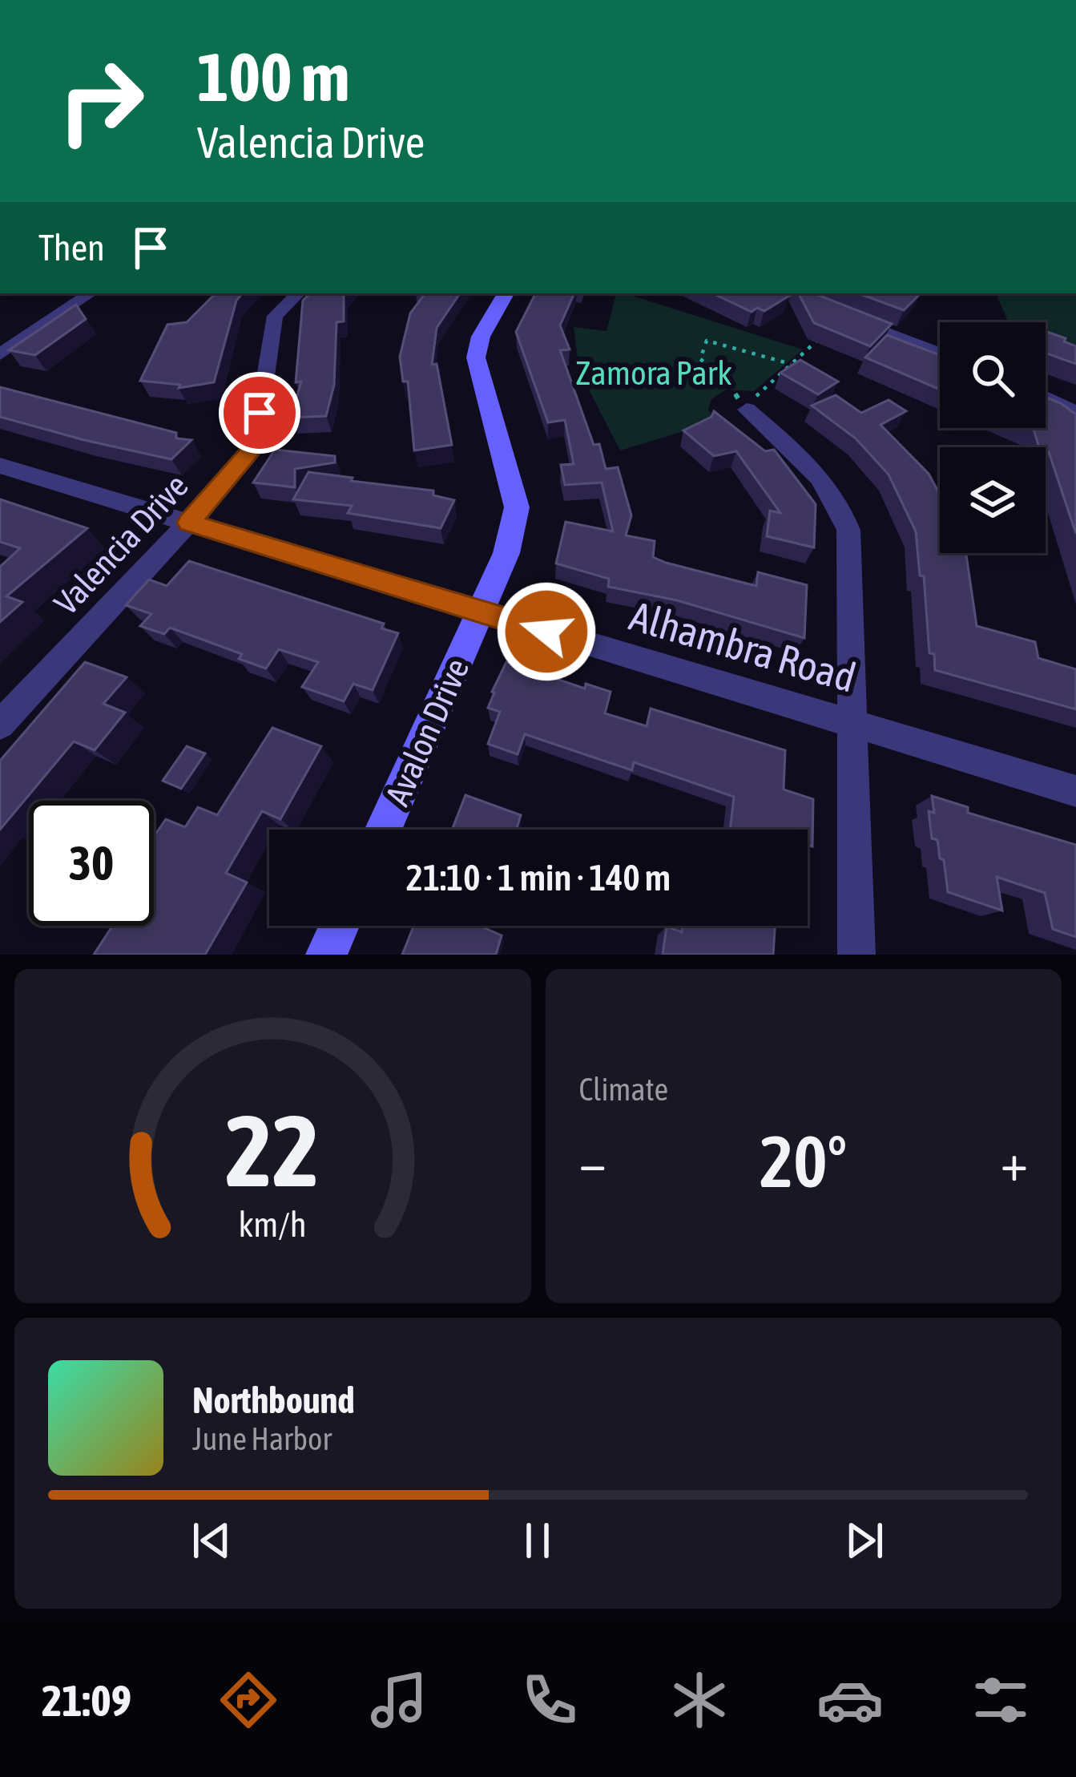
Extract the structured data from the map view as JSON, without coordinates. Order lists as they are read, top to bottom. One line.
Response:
{"streets":{"street":["Valencia Drive","Alhambra Road","Avalon Drive"]},"crossings":[["Valencia Drive","Alhambra Road"],["Alhambra Road","Avalon Drive"]],"parks":["Zamora Park"],"page":{"turn":["100 m","Valencia Drive"],"then":"Then","limit":"30","trip":"21:10 · 1 min · 140 m","tile":"Climate","heat":["−","20°","+"],"song":["Northbound","June Harbor"],"tabs":"21:09","gauge":["22","km/h"]}}
